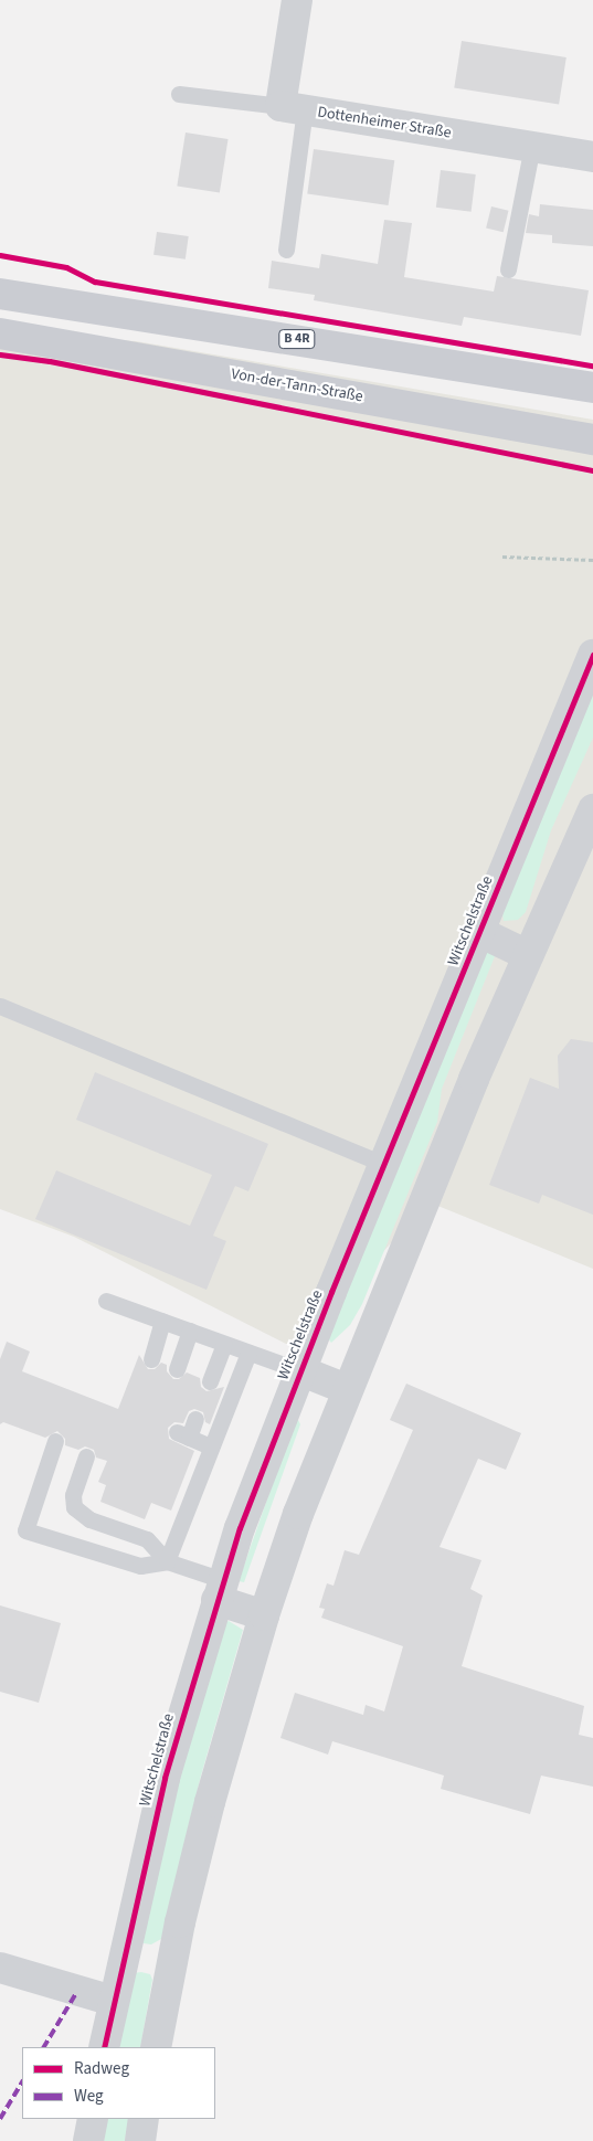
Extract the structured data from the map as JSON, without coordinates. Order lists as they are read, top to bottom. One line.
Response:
{"streets":{"main road":["B 4R","Von-der-Tann-Straße"],"street":["Dottenheimer Straße","Witschelstraße"]},"legend":["Radweg","Weg"]}
